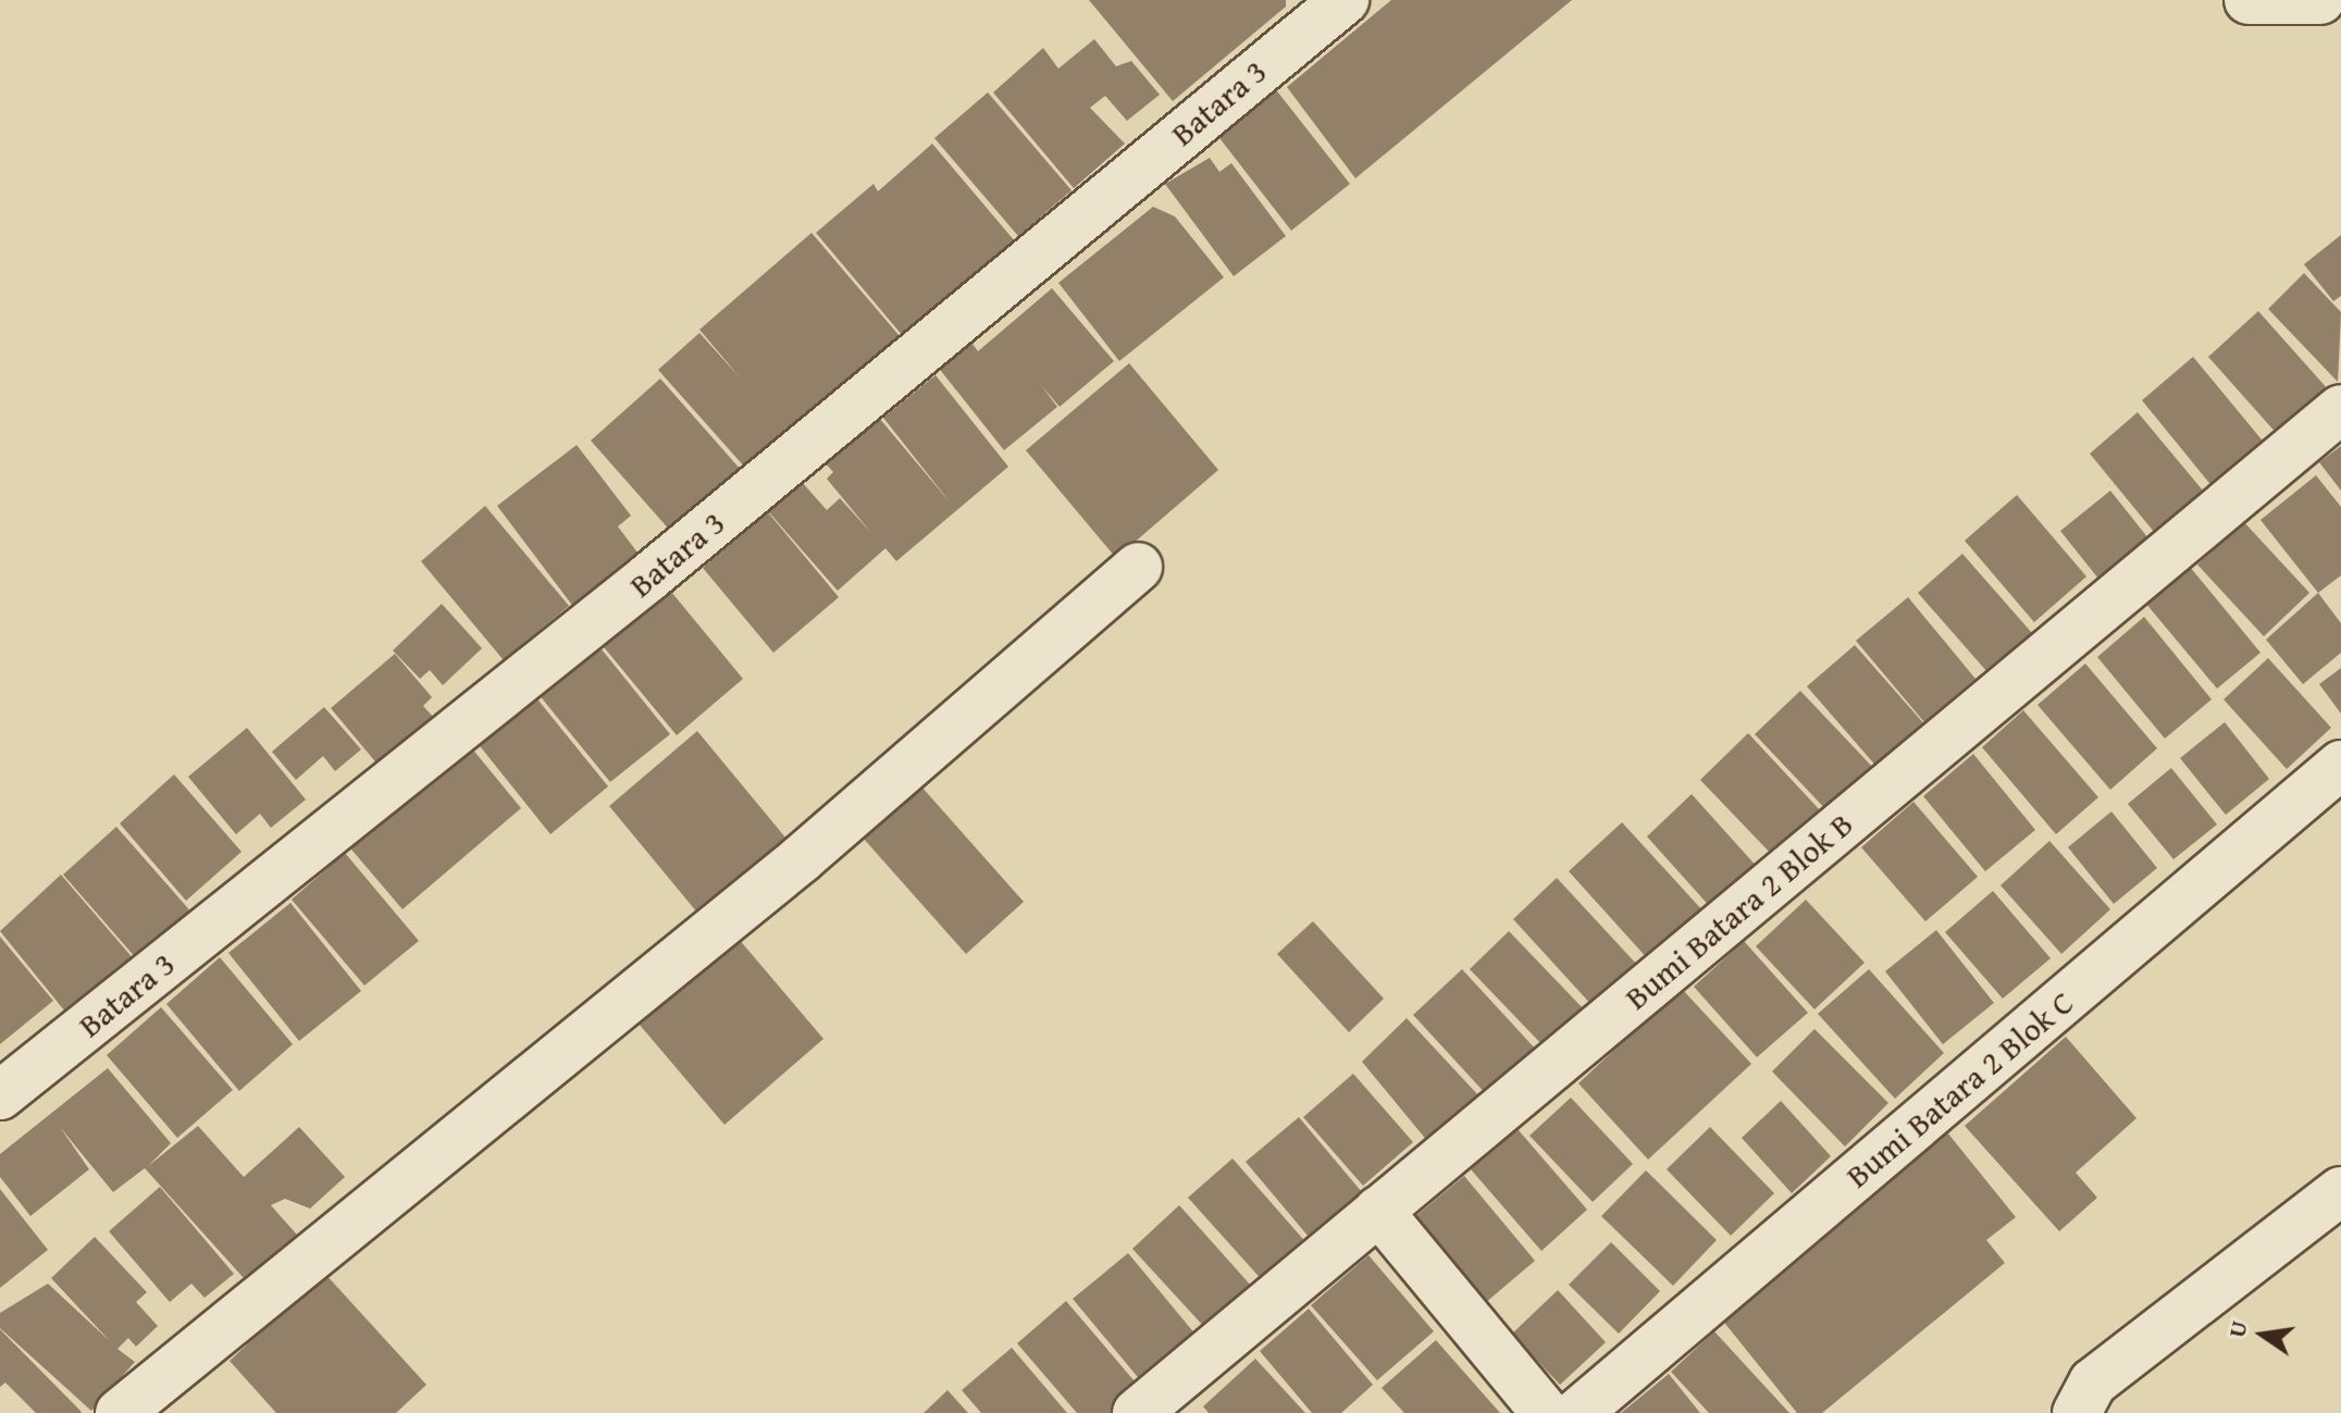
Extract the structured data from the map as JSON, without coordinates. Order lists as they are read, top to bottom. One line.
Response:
{"streets":{"street":["Batara 3","Bumi Batara 2 Blok B","Bumi Batara 2 Blok C"]},"north":"left"}
